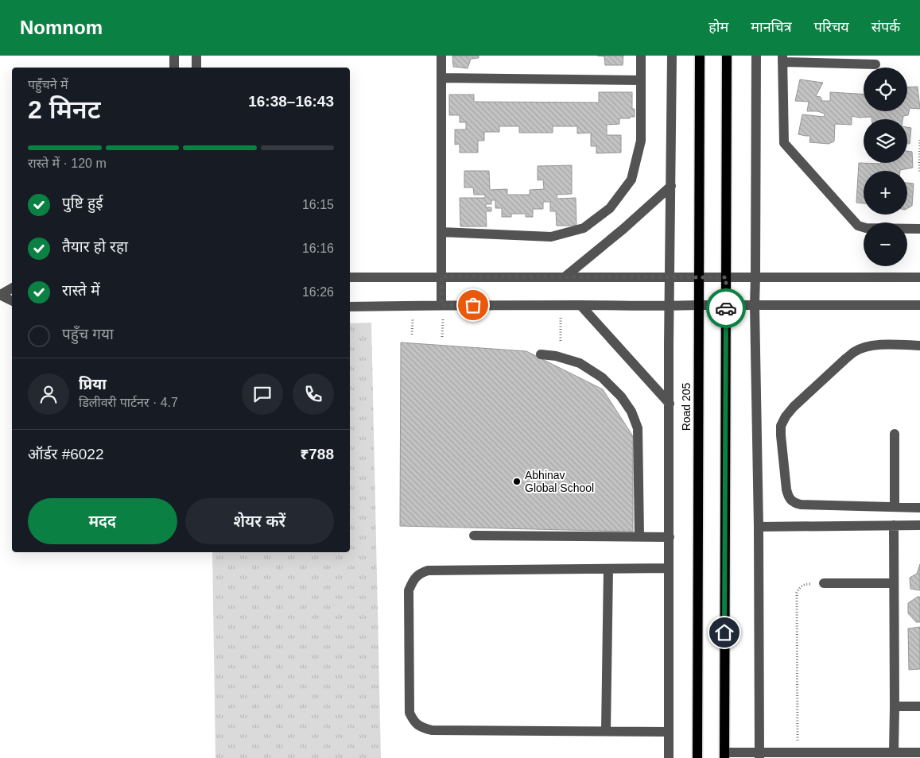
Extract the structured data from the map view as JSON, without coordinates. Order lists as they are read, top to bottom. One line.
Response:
{"streets":{"main road":["Road 205"]},"places":["Abhinav Global School"],"page":{"header":"Nomnom","nav":["होम","मानचित्र","परिचय","संपर्क"],"map_buttons":["+","−"],"heading":["2 मिनट","पहुँचने में","16:38–16:43"],"panel":["प्रिया","डिलीवरी पार्टनर · 4.7","ऑर्डर #6022","₹788"],"bar":"रास्ते में · 120 m","list":[["पुष्टि हुई","16:15"],["तैयार हो रहा","16:16"],["रास्ते में","16:26"],"पहुँच गया"],"buttons":["मदद","शेयर करें"]}}
